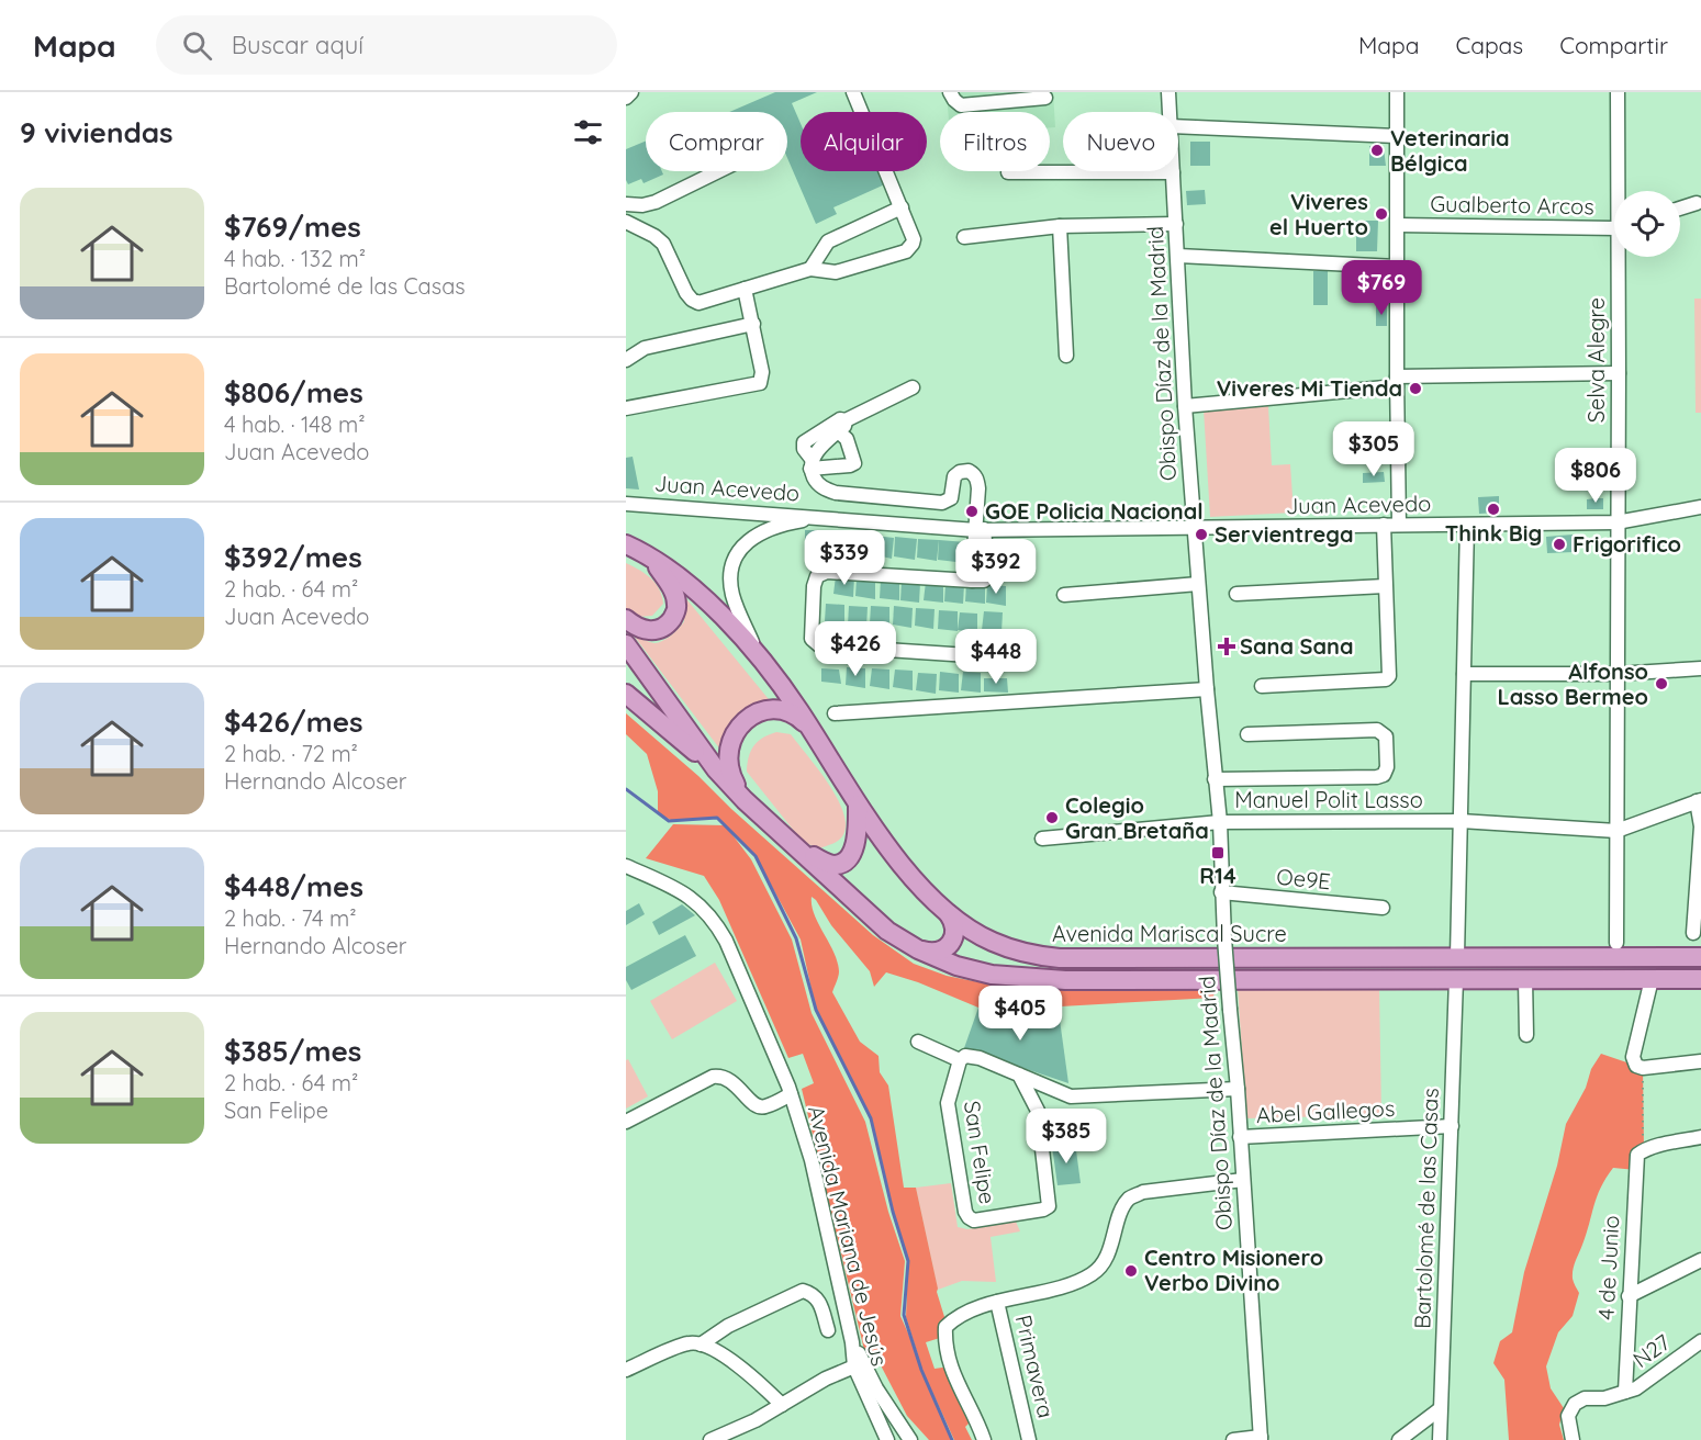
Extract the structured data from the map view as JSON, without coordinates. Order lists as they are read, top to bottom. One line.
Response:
{"streets":{"main road":["Avenida Mariscal Sucre"],"street":["Gualberto Arcos","Obispo Díaz de la Madrid","Selva Alegre","Juan Acevedo","Manuel Polit Lasso","Oe9E","Abel Gallegos","San Felipe","Bartolomé de las Casas","Avenida Mariana de Jesús","4 de Junio","N27","Primavera"]},"crossings":[["Obispo Díaz de la Madrid","Juan Acevedo"],["Obispo Díaz de la Madrid","Manuel Polit Lasso"],["Obispo Díaz de la Madrid","Oe9E"],["Obispo Díaz de la Madrid","Abel Gallegos"],["Selva Alegre","Juan Acevedo"],["Selva Alegre","Manuel Polit Lasso"],["Juan Acevedo","Avenida Mariscal Sucre"],["Avenida Mariscal Sucre","Bartolomé de las Casas"],["Abel Gallegos","Bartolomé de las Casas"],["4 de Junio","N27"]],"places":{"other":["Veterinaria Bélgica","Viveres el Huerto","Viveres Mi Tienda","Think Big","GOE Policia Nacional","Servientrega","Frigorifico","Alfonso Lasso Bermeo","Colegio Gran Bretaña","Centro Misionero Verbo Divino"],"health":["Sana Sana"],"transit":["R14"]},"page":{"header":"Mapa","search":"Buscar aquí","nav":["Mapa","Capas","Compartir"],"heading":"9 viviendas","chip":["Comprar","Alquilar","Filtros","Nuevo"],"list":[{"name":"$769/mes","note":"4 hab. · 132 m² · Bartolomé de las Casas"},{"name":"$806/mes","note":"4 hab. · 148 m² · Juan Acevedo"},{"name":"$392/mes","note":"2 hab. · 64 m² · Juan Acevedo"},{"name":"$426/mes","note":"2 hab. · 72 m² · Hernando Alcoser"},{"name":"$448/mes","note":"2 hab. · 74 m² · Hernando Alcoser"},{"name":"$385/mes","note":"2 hab. · 64 m² · San Felipe"}],"price":["$769","$305","$806","$339","$392","$426","$448","$405","$385"]}}
